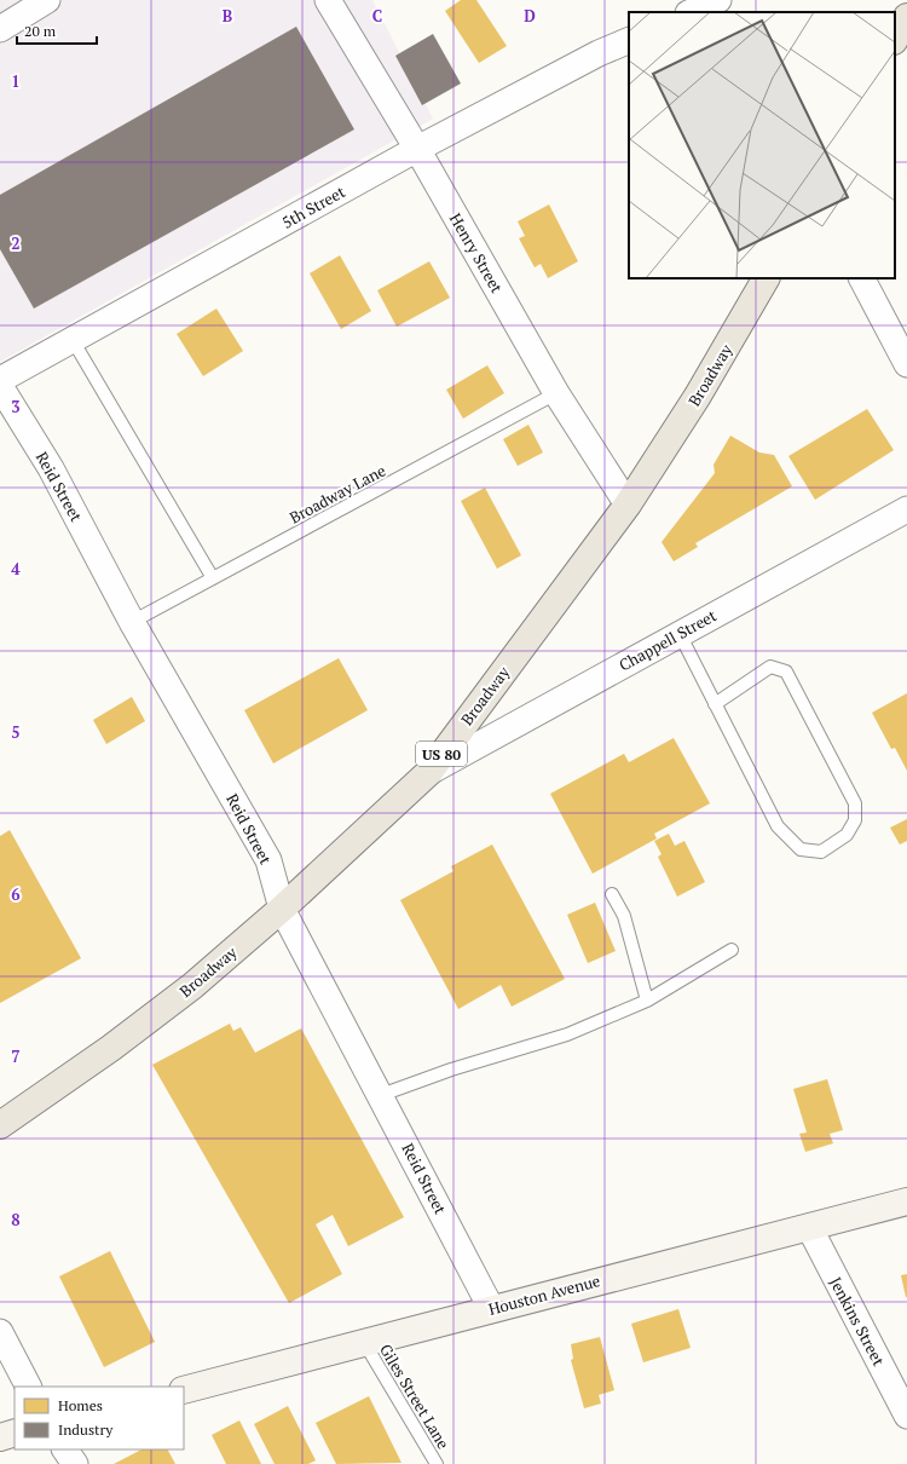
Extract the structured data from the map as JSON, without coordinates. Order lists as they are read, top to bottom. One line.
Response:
{"streets":{"main road":["Broadway","US 80"],"street":["5th Street","Henry Street","Reid Street","Chappell Street","Houston Avenue","Jenkins Street"],"lane":["Broadway Lane","Giles Street Lane"]},"crossings":[["5th Street","Henry Street"],["Henry Street","Broadway"],["Henry Street","Broadway Lane"],["Broadway","Reid Street"],["Broadway","Chappell Street"],["Reid Street","Broadway Lane"],["Reid Street","Houston Avenue"],["Houston Avenue","Jenkins Street"],["Houston Avenue","Giles Street Lane"]],"legend":["Homes","Industry"],"scale_bar":"20 m","grid":{"columns":["B","C","D"],"rows":["1","2","3","4","5","6","7","8"]}}
